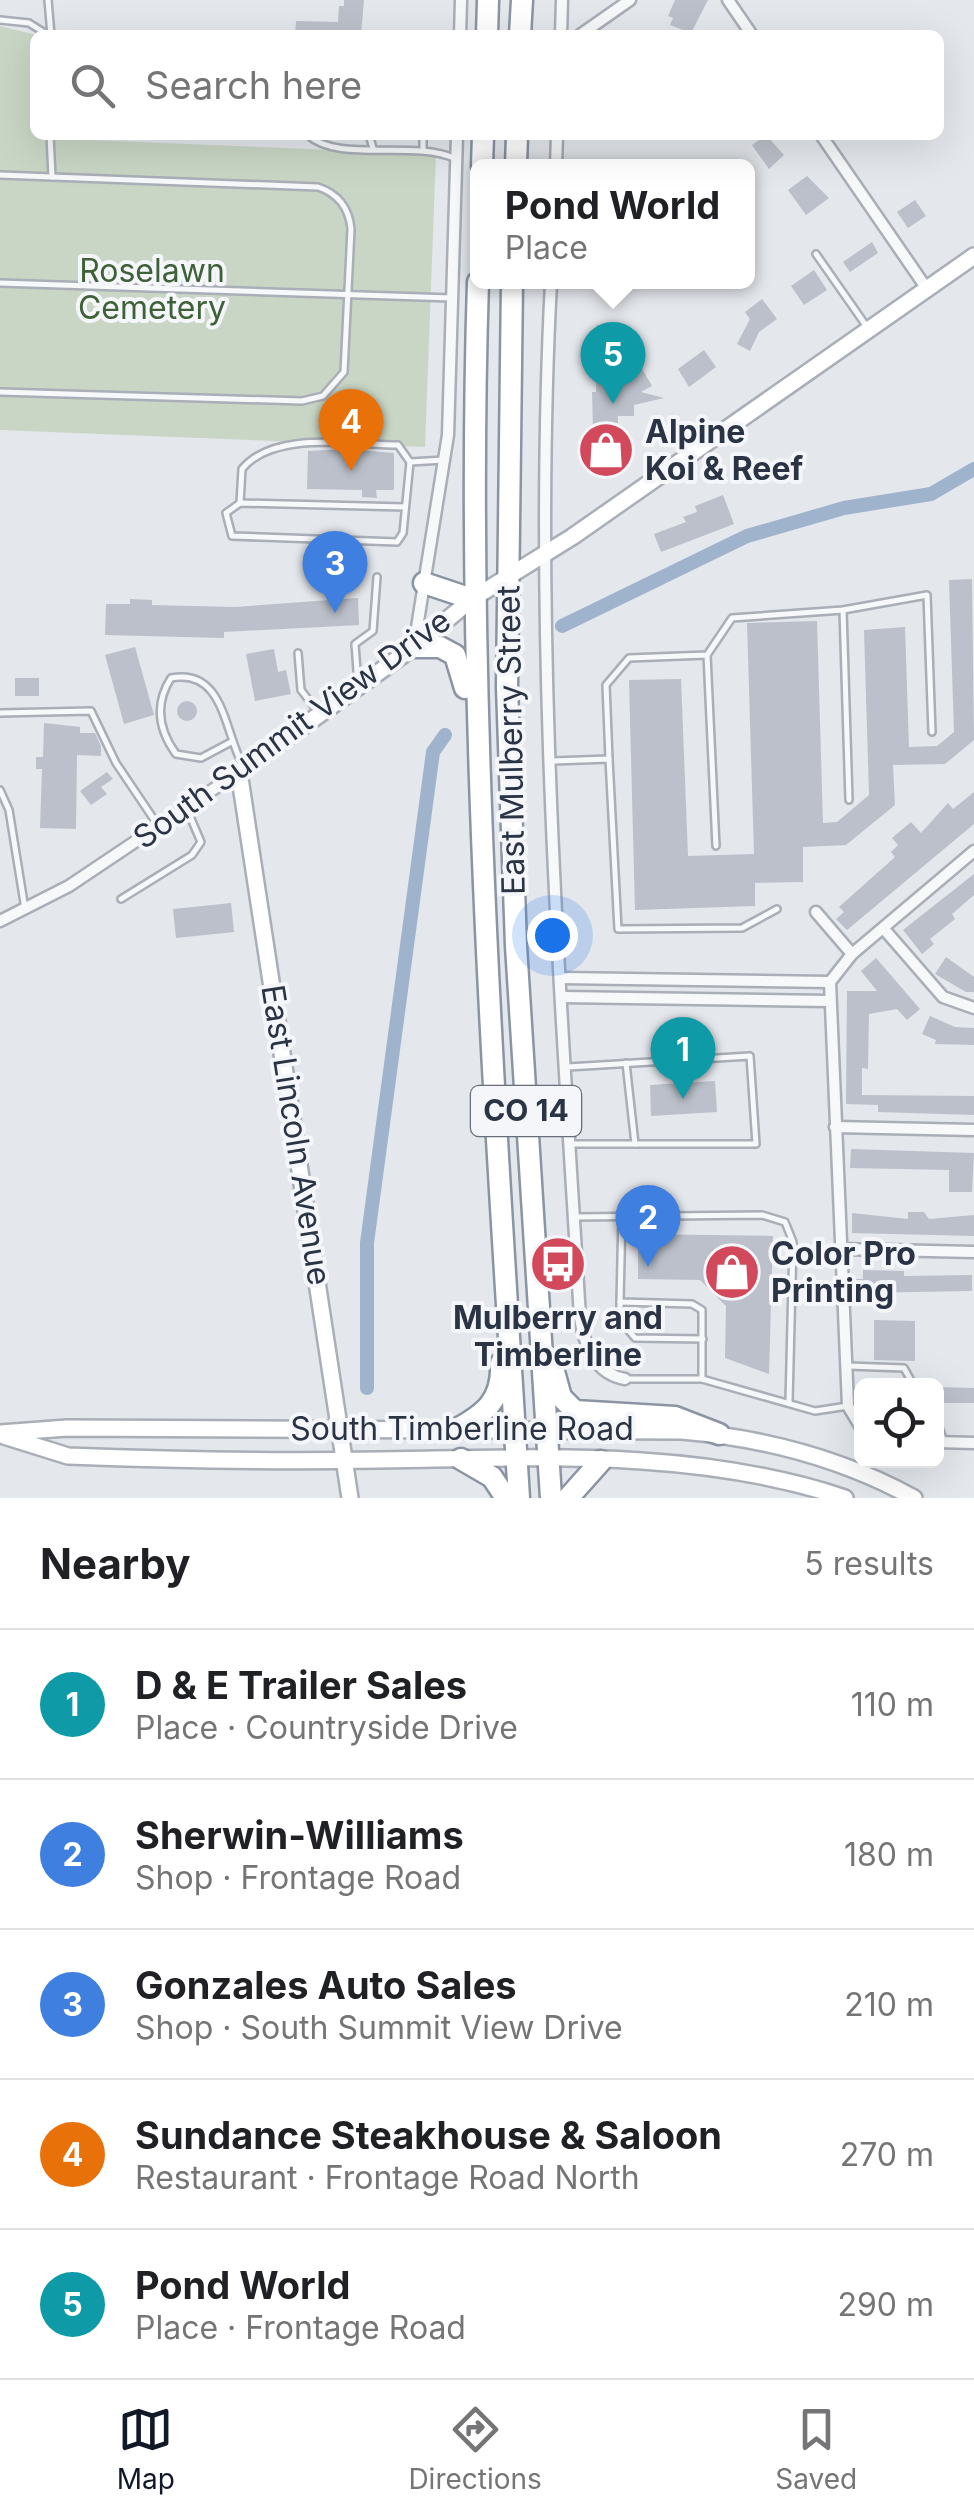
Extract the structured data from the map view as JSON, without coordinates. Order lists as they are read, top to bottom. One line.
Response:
{"streets":{"highway":["East Mulberry Street","CO 14"],"main road":["South Summit View Drive","East Lincoln Avenue","South Timberline Road"]},"crossings":[["South Summit View Drive","East Mulberry Street"],["South Summit View Drive","East Lincoln Avenue"],["East Mulberry Street","South Timberline Road"],["East Lincoln Avenue","South Timberline Road"]],"parks":["Roselawn Cemetery"],"places":{"shop":["Alpine Koi & Reef","Color Pro Printing"],"bus stop":["Mulberry and Timberline"]},"page":{"search":"Search here","popup":["Pond World","Place"],"pins":["5","4","3","1","2"],"heading":["Nearby","5 results"],"list":[{"mark":"1","name":"D & E Trailer Sales","note":"Place · Countryside Drive","value":"110 m"},{"mark":"2","name":"Sherwin-Williams","note":"Shop · Frontage Road","value":"180 m"},{"mark":"3","name":"Gonzales Auto Sales","note":"Shop · South Summit View Drive","value":"210 m"},{"mark":"4","name":"Sundance Steakhouse & Saloon","note":"Restaurant · Frontage Road North","value":"270 m"},{"mark":"5","name":"Pond World","note":"Place · Frontage Road","value":"290 m"}],"nav":["Map","Directions","Saved"]}}
